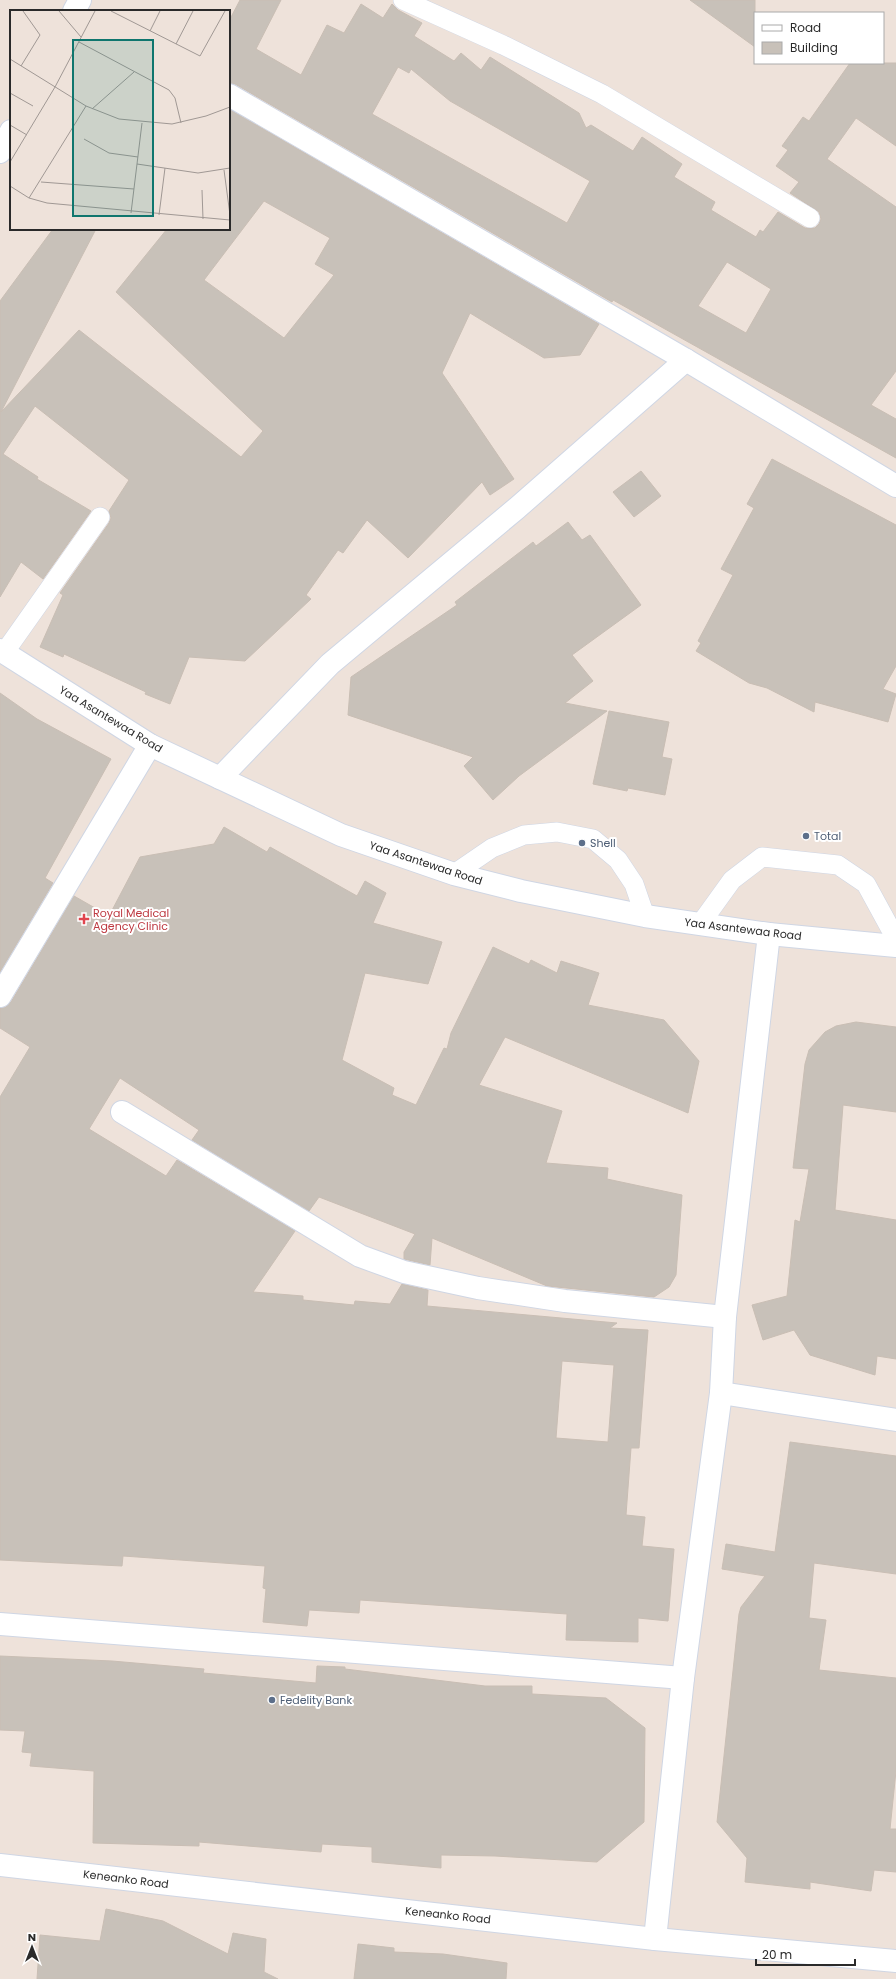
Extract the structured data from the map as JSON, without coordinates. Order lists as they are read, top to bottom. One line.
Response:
{"streets":{"street":["Yaa Asantewaa Road","Keneanko Road"]},"places":{"other":["Total","Shell","Fedelity Bank"],"health":["Royal Medical Agency Clinic"]},"legend":["Road","Building"],"scale_bar":"20 m","north":"top"}
